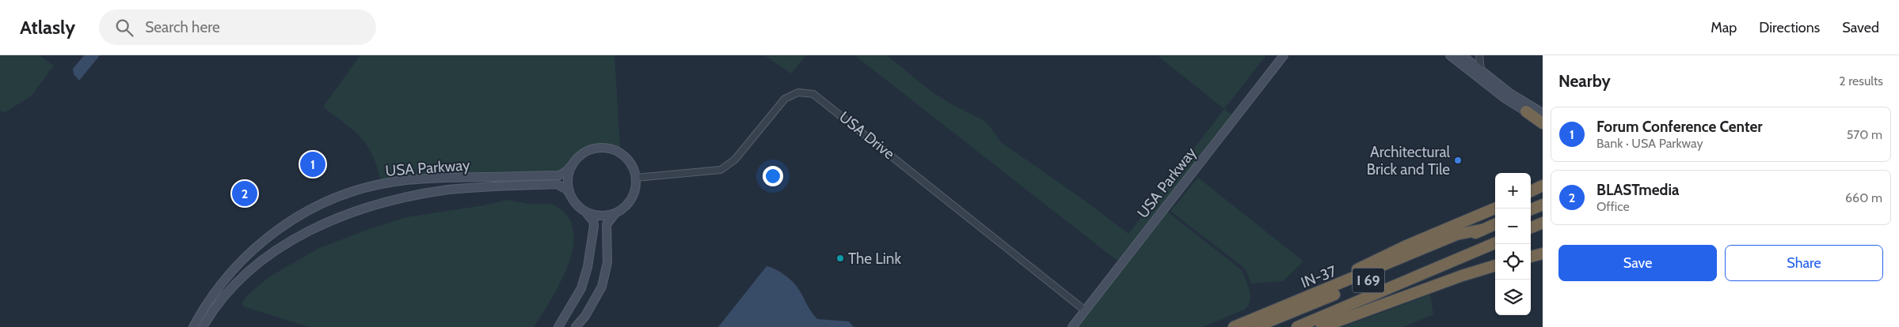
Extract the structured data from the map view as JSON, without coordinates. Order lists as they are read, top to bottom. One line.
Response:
{"streets":{"highway":["IN-37","I 69"],"street":["USA Drive","USA Parkway"]},"crossings":[["USA Drive","USA Parkway"],["IN-37","I 69"]],"places":["Architectural Brick and Tile","The Link"],"page":{"header":"Atlasly","search":"Search here","nav":["Map","Directions","Saved"],"heading":["Nearby","2 results"],"list":[{"mark":"1","name":"Forum Conference Center","note":"Bank · USA Parkway","value":"570 m"},{"mark":"2","name":"BLASTmedia","note":"Office","value":"660 m"}],"pins":["1","2"],"map_buttons":["+","−"],"buttons":["Save","Share"]}}
